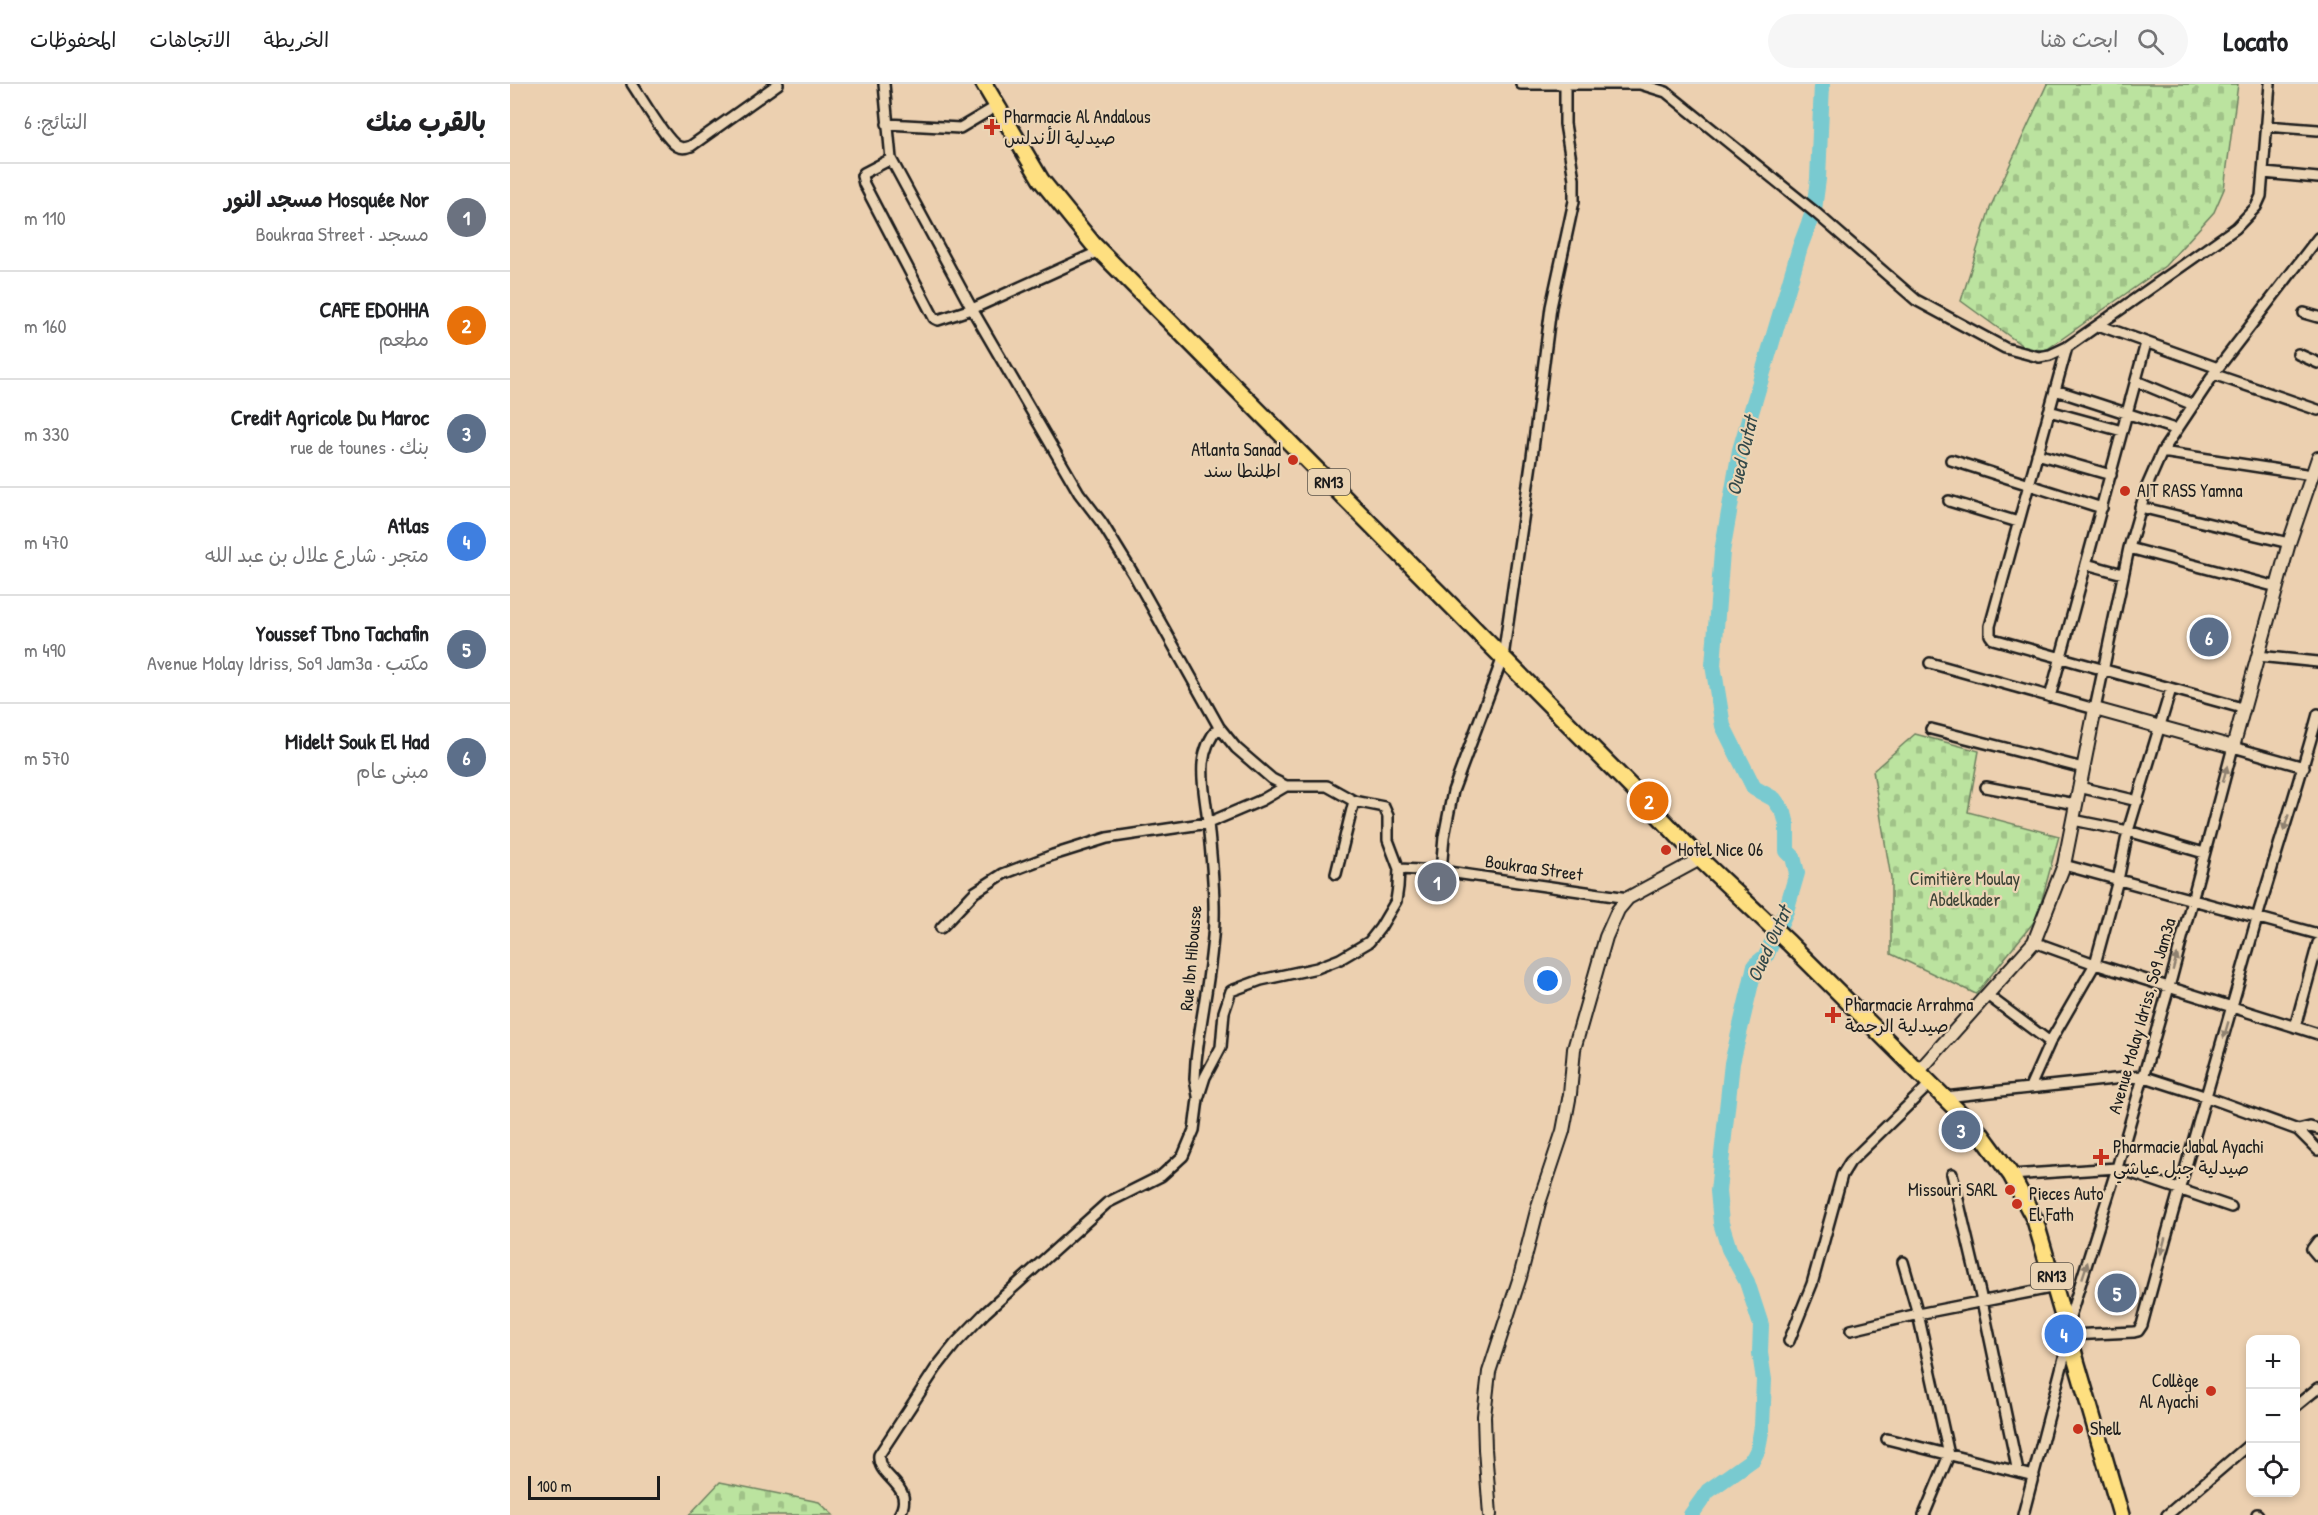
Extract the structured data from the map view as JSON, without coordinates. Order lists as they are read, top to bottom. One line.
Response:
{"streets":{"main road":["RN13"],"street":["Boukraa Street","Rue Ibn Hibousse","Avenue Molay Idriss, So9 Jam3a"]},"crossings":[["RN13","Avenue Molay Idriss, So9 Jam3a"]],"water":["Oued Outat"],"parks":["Cimitière Moulay Abdelkader"],"places":{"health":["Pharmacie Al Andalous صيدلية الأندلس","Pharmacie Arrahma صيدلية الرحمة","Pharmacie Jabal Ayachi صيدلية جبل عياشي"],"other":["Atlanta Sanad اطلنطا سند","AIT RASS Yamna","Hotel Nice 06","Missouri SARL","Pieces Auto El Fath","Collège Al Ayachi","Shell"]},"scale_bar":"100 m","page":{"header":"Locato","search":"ابحث هنا","nav":["الخريطة","الاتجاهات","المحفوظات"],"heading":["بالقرب منك","النتائج: 6"],"list":[{"mark":"1","name":"Mosquée Nor مسجد النور","note":"مسجد · Boukraa Street","value":"110 m"},{"mark":"2","name":"CAFE EDOHHA","note":"مطعم","value":"160 m"},{"mark":"3","name":"Credit Agricole Du Maroc","note":"بنك · rue de tounes","value":"330 m"},{"mark":"4","name":"Atlas","note":"متجر · شارع علال بن عبد الله","value":"470 m"},{"mark":"5","name":"Youssef Tbno Tachafin","note":"مكتب · Avenue Molay Idriss, So9 Jam3a","value":"490 m"},{"mark":"6","name":"Midelt Souk El Had","note":"مبنى عام","value":"570 m"}],"pins":["6","2","1","3","5","4"],"map_buttons":["+","−"],"scale":"100 m"}}
